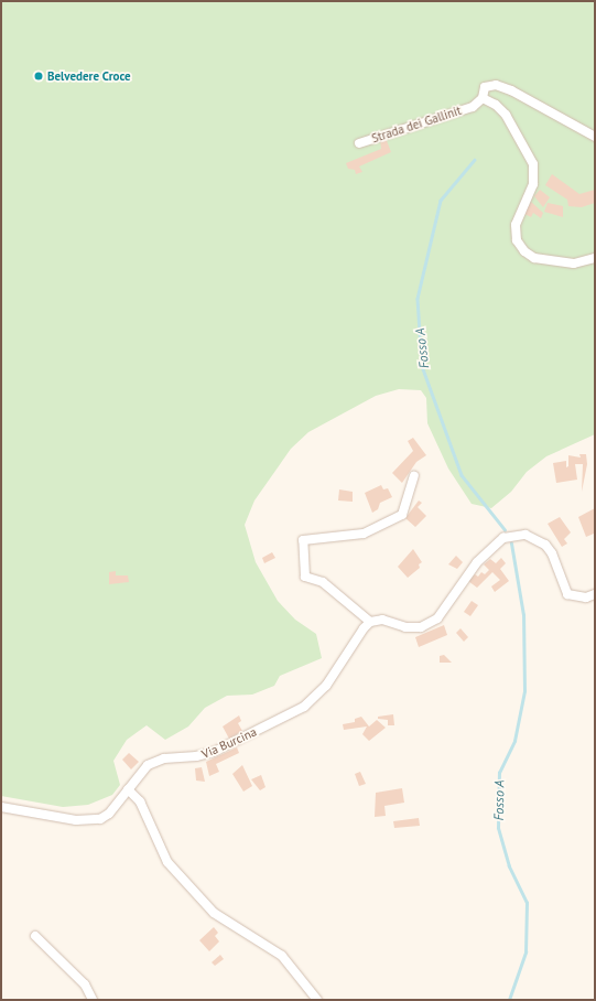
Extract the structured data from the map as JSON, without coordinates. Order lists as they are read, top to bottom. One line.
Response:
{"streets":{"street":["Strada dei Gallinit","Via Burcina"]},"water":["Fosso A"],"places":["Belvedere Croce"]}
